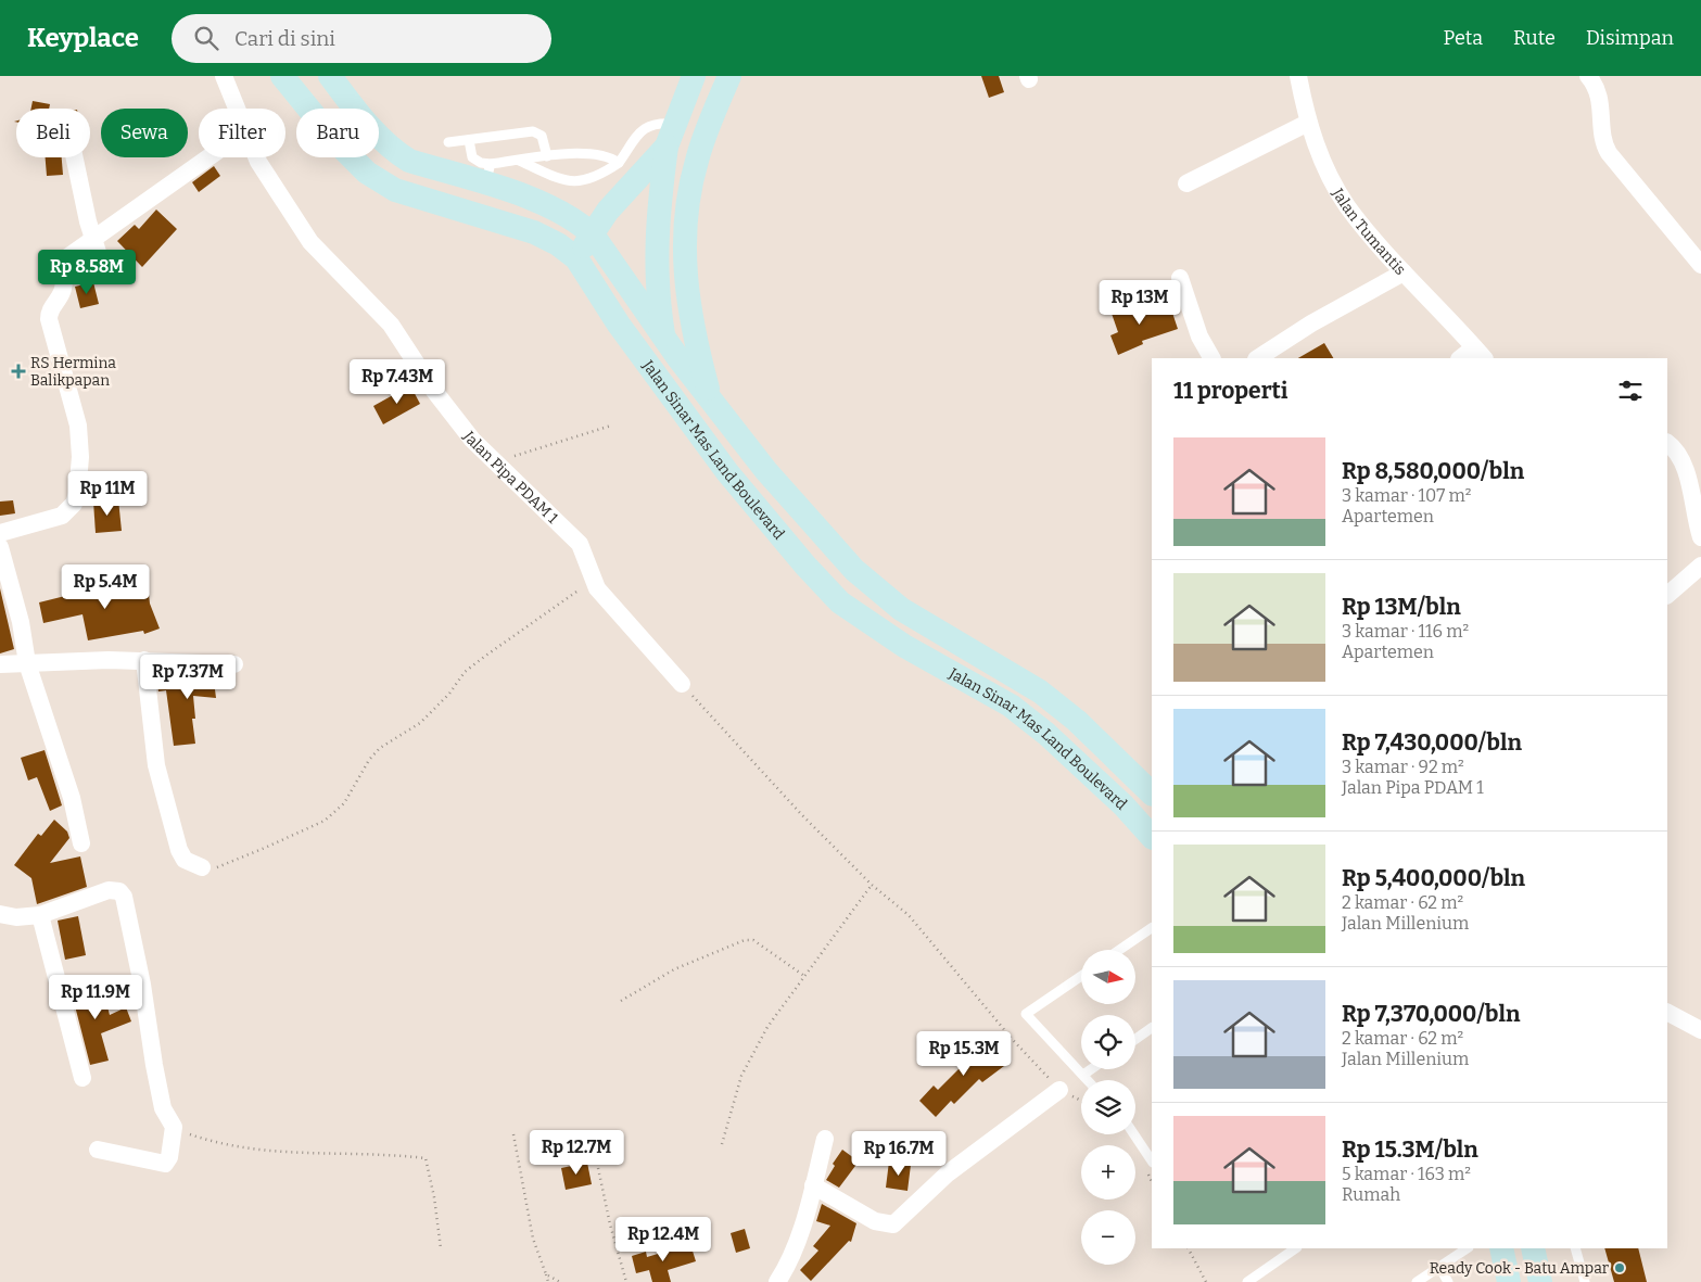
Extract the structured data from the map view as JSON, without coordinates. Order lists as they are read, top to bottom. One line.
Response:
{"streets":{"street":["Jalan Tumantis","Jalan Sinar Mas Land Boulevard","Jalan Pipa PDAM 1"]},"places":{"health":["RS Hermina Balikpapan"],"other":["Ready Cook - Batu Ampar"]},"north":"right","page":{"header":"Keyplace","search":"Cari di sini","nav":["Peta","Rute","Disimpan"],"chip":["Beli","Sewa","Filter","Baru"],"price":["Rp 8.58M","Rp 13M","Rp 7.43M","Rp 11M","Rp 5.4M","Rp 7.37M","Rp 11.9M","Rp 15.3M","Rp 12.7M","Rp 16.7M","Rp 12.4M"],"heading":"11 properti","list":[{"name":"Rp 8,580,000/bln","note":"3 kamar · 107 m² · Apartemen"},{"name":"Rp 13M/bln","note":"3 kamar · 116 m² · Apartemen"},{"name":"Rp 7,430,000/bln","note":"3 kamar · 92 m² · Jalan Pipa PDAM 1"},{"name":"Rp 5,400,000/bln","note":"2 kamar · 62 m² · Jalan Millenium"},{"name":"Rp 7,370,000/bln","note":"2 kamar · 62 m² · Jalan Millenium"},{"name":"Rp 15.3M/bln","note":"5 kamar · 163 m² · Rumah"}],"map_buttons":["+","−"]}}
